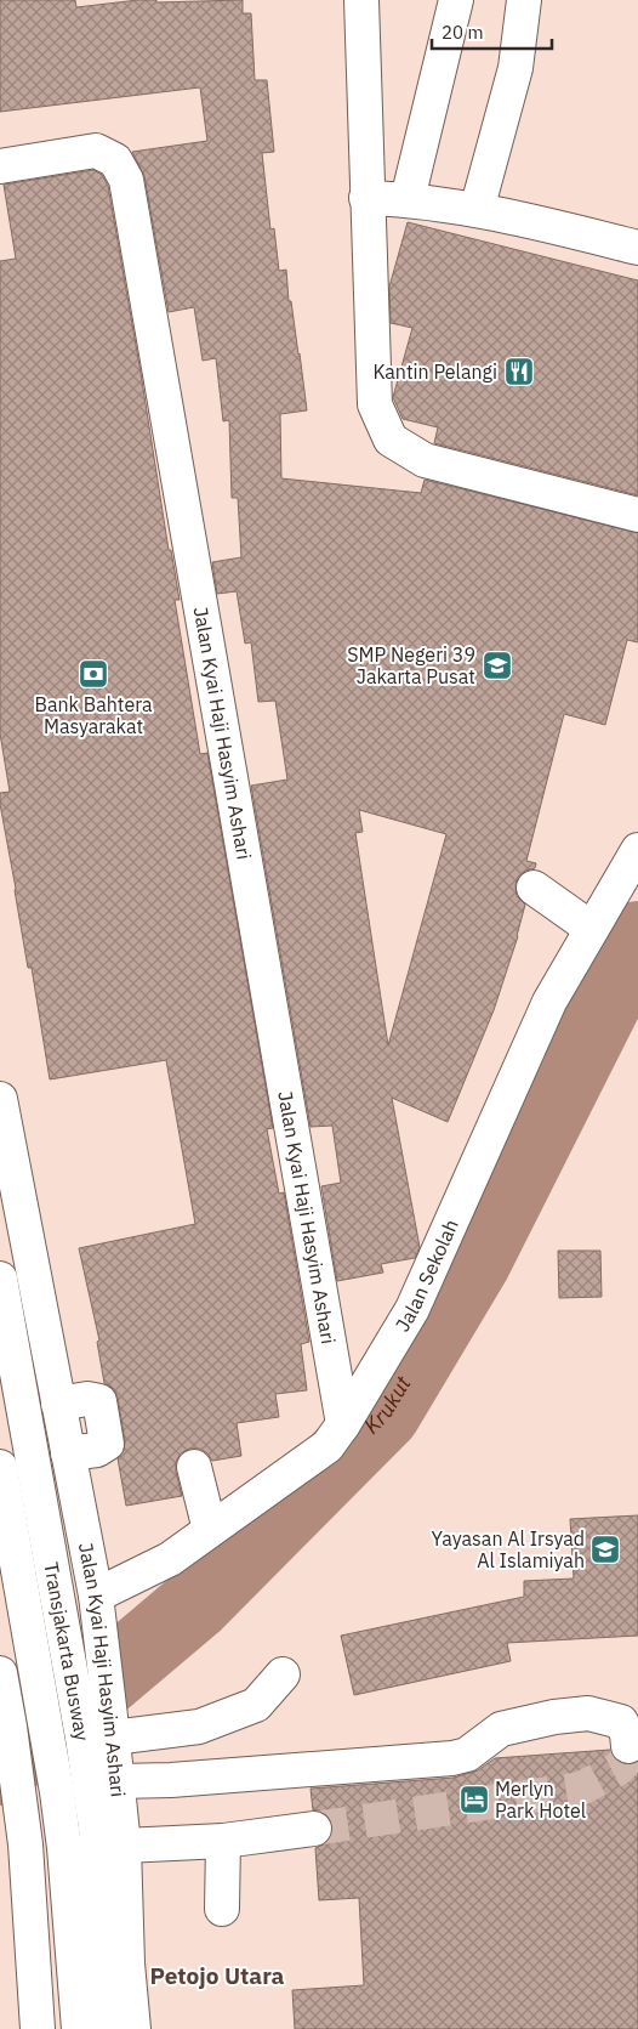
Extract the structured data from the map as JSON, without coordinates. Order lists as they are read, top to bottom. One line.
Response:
{"streets":{"main road":["Jalan Kyai Haji Hasyim Ashari","Jalan Sekolah","Transjakarta Busway"]},"crossings":[["Jalan Kyai Haji Hasyim Ashari","Jalan Sekolah"],["Jalan Kyai Haji Hasyim Ashari","Transjakarta Busway"]],"districts":["Petojo Utara"],"water":["Krukut"],"places":{"restaurant":["Kantin Pelangi"],"school or university":["SMP Negeri 39 Jakarta Pusat","Yayasan Al Irsyad Al Islamiyah"],"bank":["Bank Bahtera Masyarakat"],"hotel":["Merlyn Park Hotel"]},"scale_bar":"20 m"}
